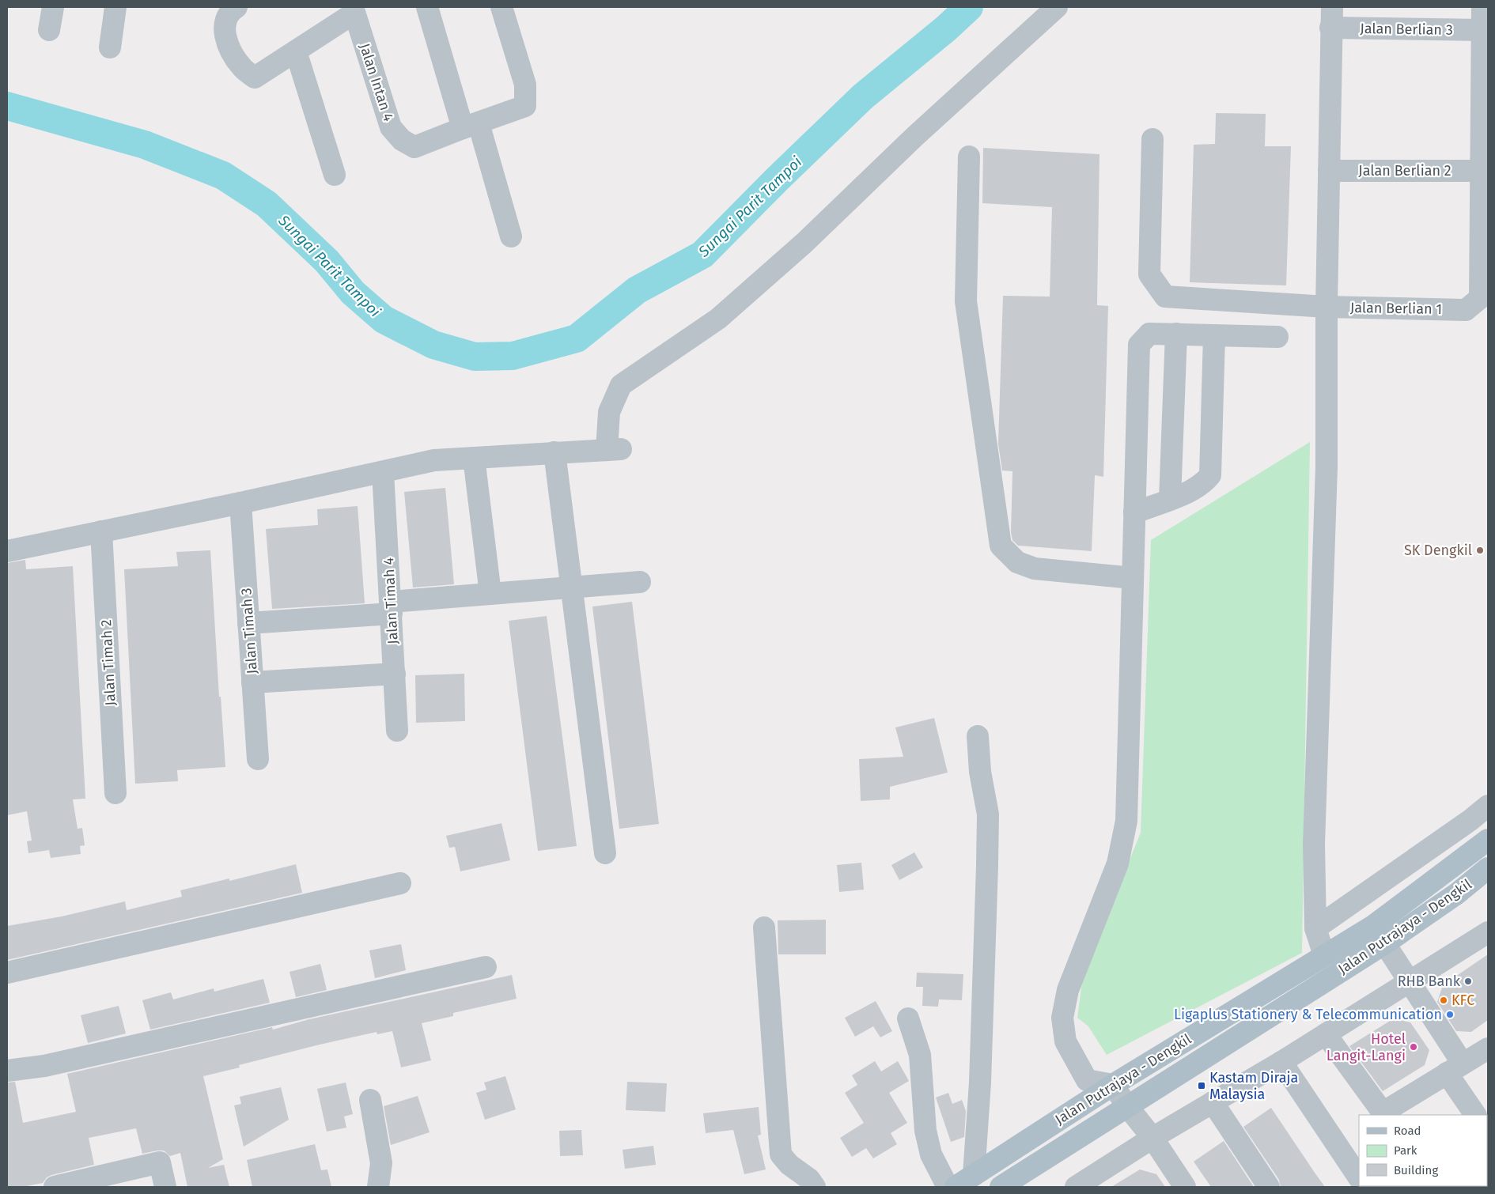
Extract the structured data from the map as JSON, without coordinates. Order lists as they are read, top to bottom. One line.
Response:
{"streets":{"main road":["Jalan Putrajaya - Dengkil"],"street":["Jalan Berlian 3","Jalan Intan 4","Jalan Berlian 2","Jalan Berlian 1","Jalan Timah 4","Jalan Timah 3","Jalan Timah 2"]},"crossings":[["Jalan Berlian 2","Jalan Berlian 1"]],"water":["Sungai Parit Tampoi"],"places":{"other":["SK Dengkil","RHB Bank","KFC","Ligaplus Stationery & Telecommunication","Hotel Langit-Langi"],"transit":["Kastam Diraja Malaysia"]},"legend":["Road","Park","Building"]}
